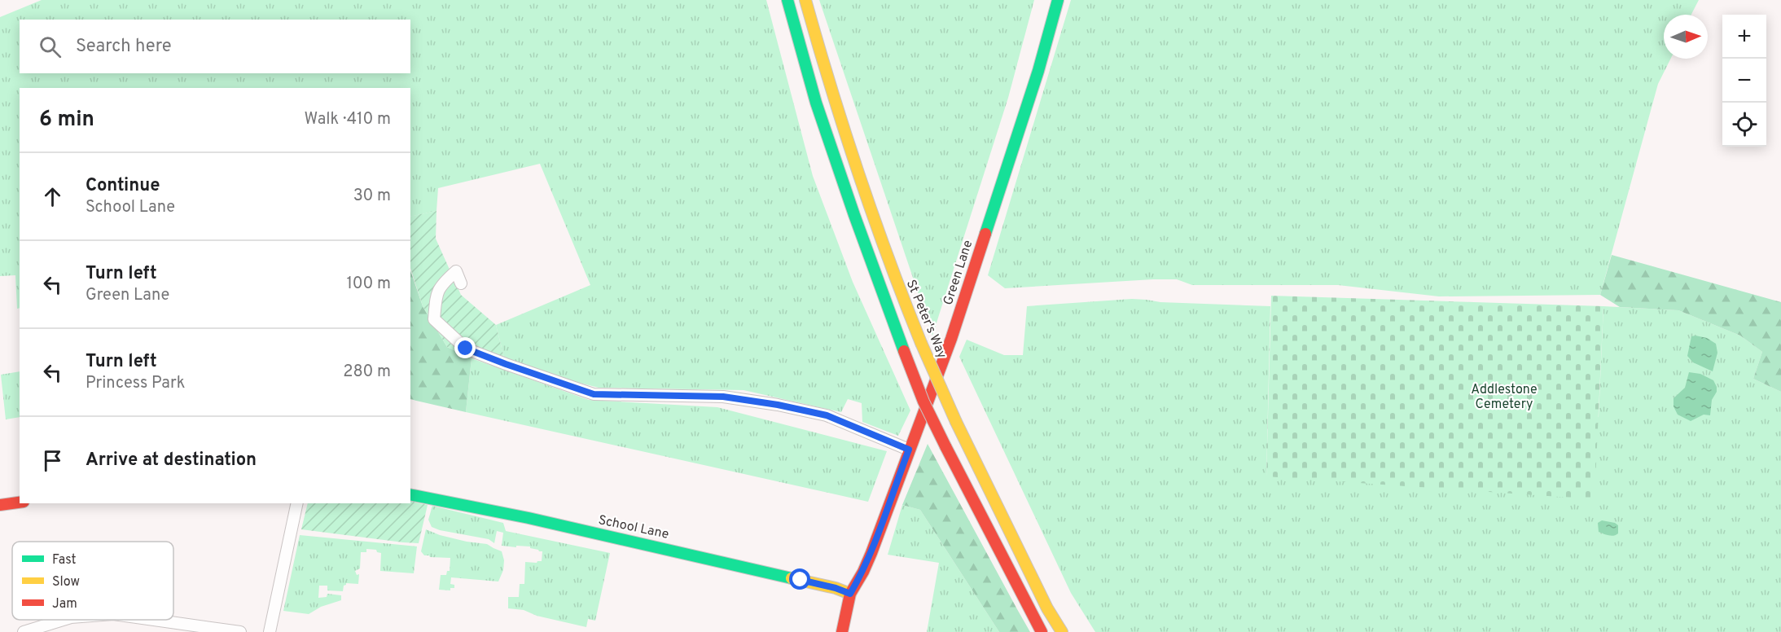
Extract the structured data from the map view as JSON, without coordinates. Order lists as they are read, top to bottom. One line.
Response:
{"streets":{"main road":["Green Lane","St Peter's Way","School Lane"]},"crossings":[["Green Lane","School Lane"]],"parks":["Addlestone Cemetery"],"legend":["Fast","Slow","Jam"],"north":"right","page":{"map_buttons":["+","−"],"search":"Search here","heading":["6 min","Walk · 410 m"],"list":[["Continue","School Lane","30 m"],["Turn left","Green Lane","100 m"],["Turn left","Princess Park","280 m"],"Arrive at destination"]}}
